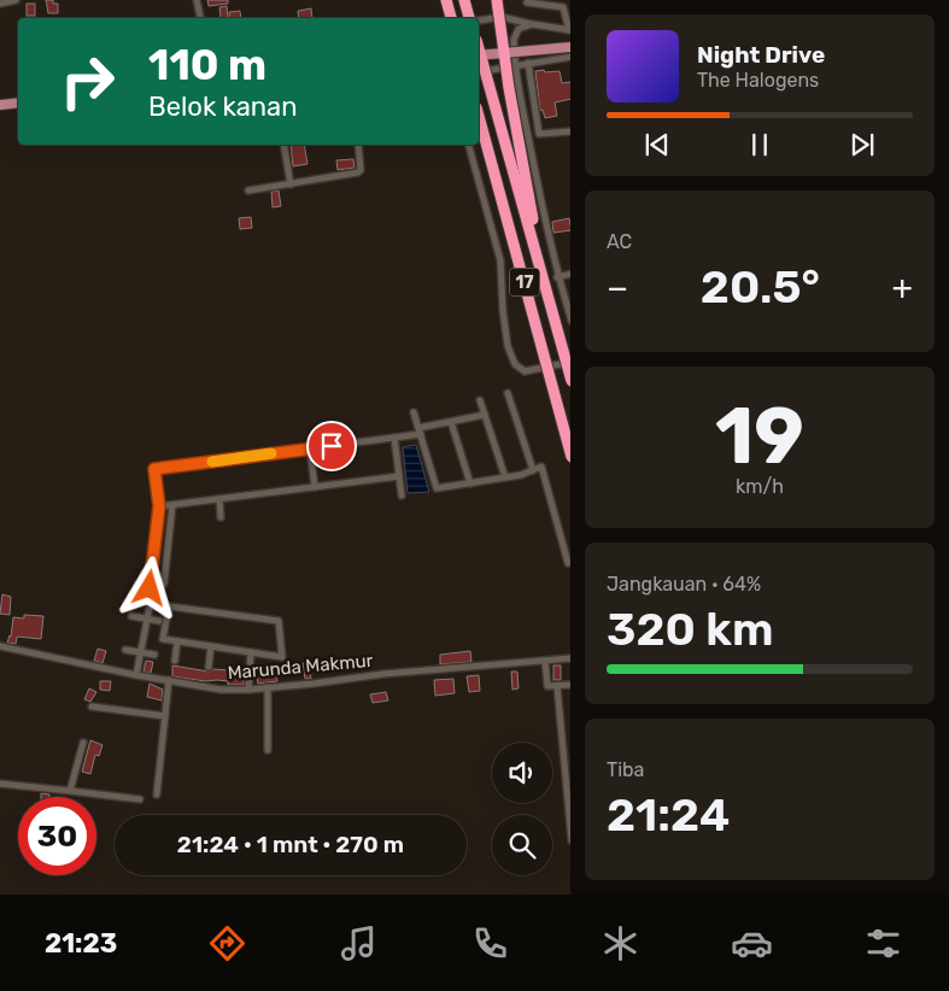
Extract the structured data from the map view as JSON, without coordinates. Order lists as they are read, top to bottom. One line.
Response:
{"streets":{"highway":["17"],"street":["Marunda Makmur"]},"page":{"turn":["110 m","Belok kanan"],"song":["Night Drive","The Halogens"],"tile":["AC",["19","km/h"],["Jangkauan · 64%","320 km"],["Tiba","21:24"]],"heat":["−","20.5°","+"],"limit":"30","trip":"21:24 · 1 mnt · 270 m","tabs":"21:23"}}
